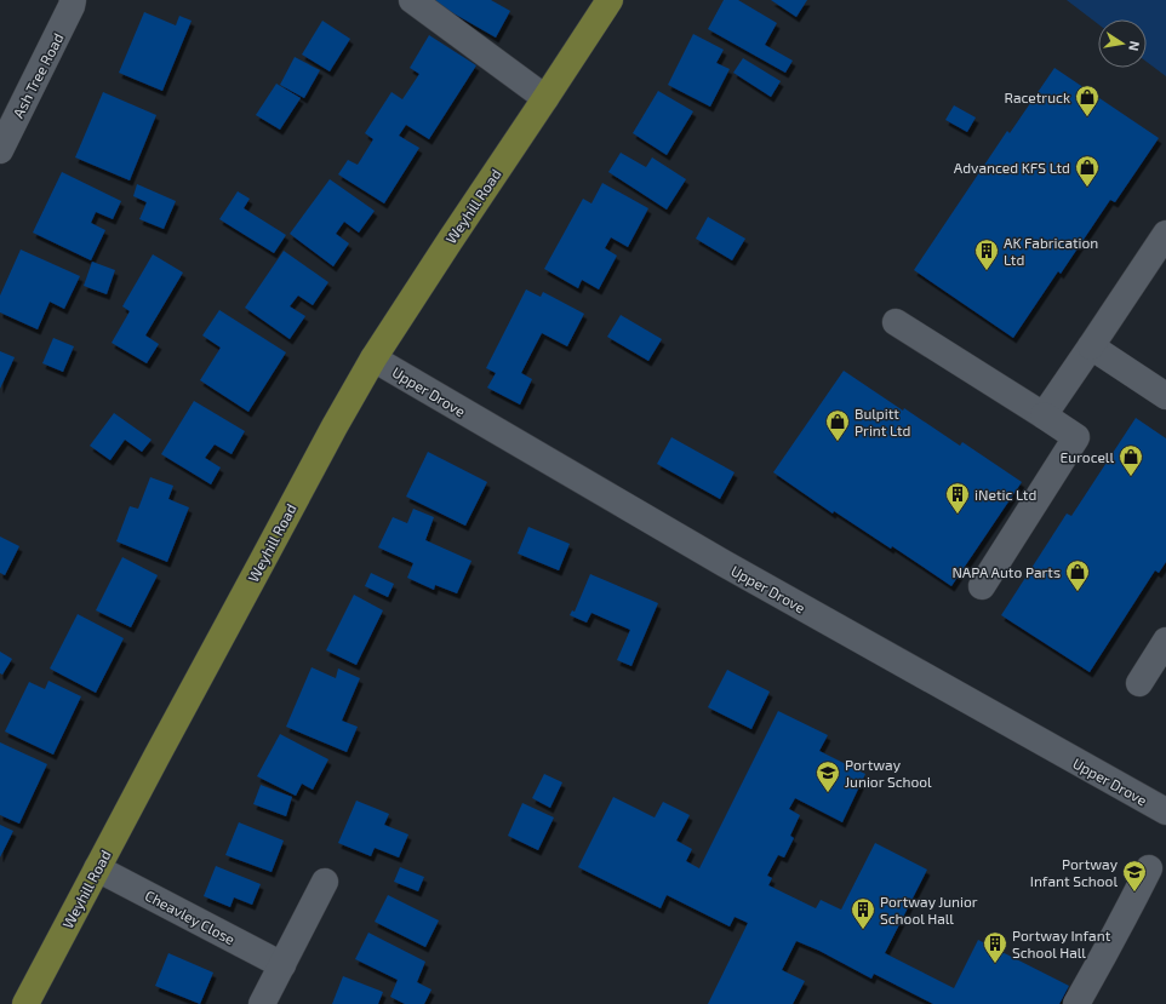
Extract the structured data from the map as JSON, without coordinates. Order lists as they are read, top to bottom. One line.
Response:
{"streets":{"main road":["Weyhill Road"],"street":["Ash Tree Road","Upper Drove","Cheavley Close"]},"crossings":[["Weyhill Road","Upper Drove"],["Weyhill Road","Cheavley Close"]],"places":{"shop":["Racetruck","Advanced KFS Ltd","Bulpitt Print Ltd","Eurocell","NAPA Auto Parts"],"building":["AK Fabrication Ltd","iNetic Ltd","Portway Junior School Hall","Portway Infant School Hall"],"school or university":["Portway Junior School","Portway Infant School"]},"north":"right"}
